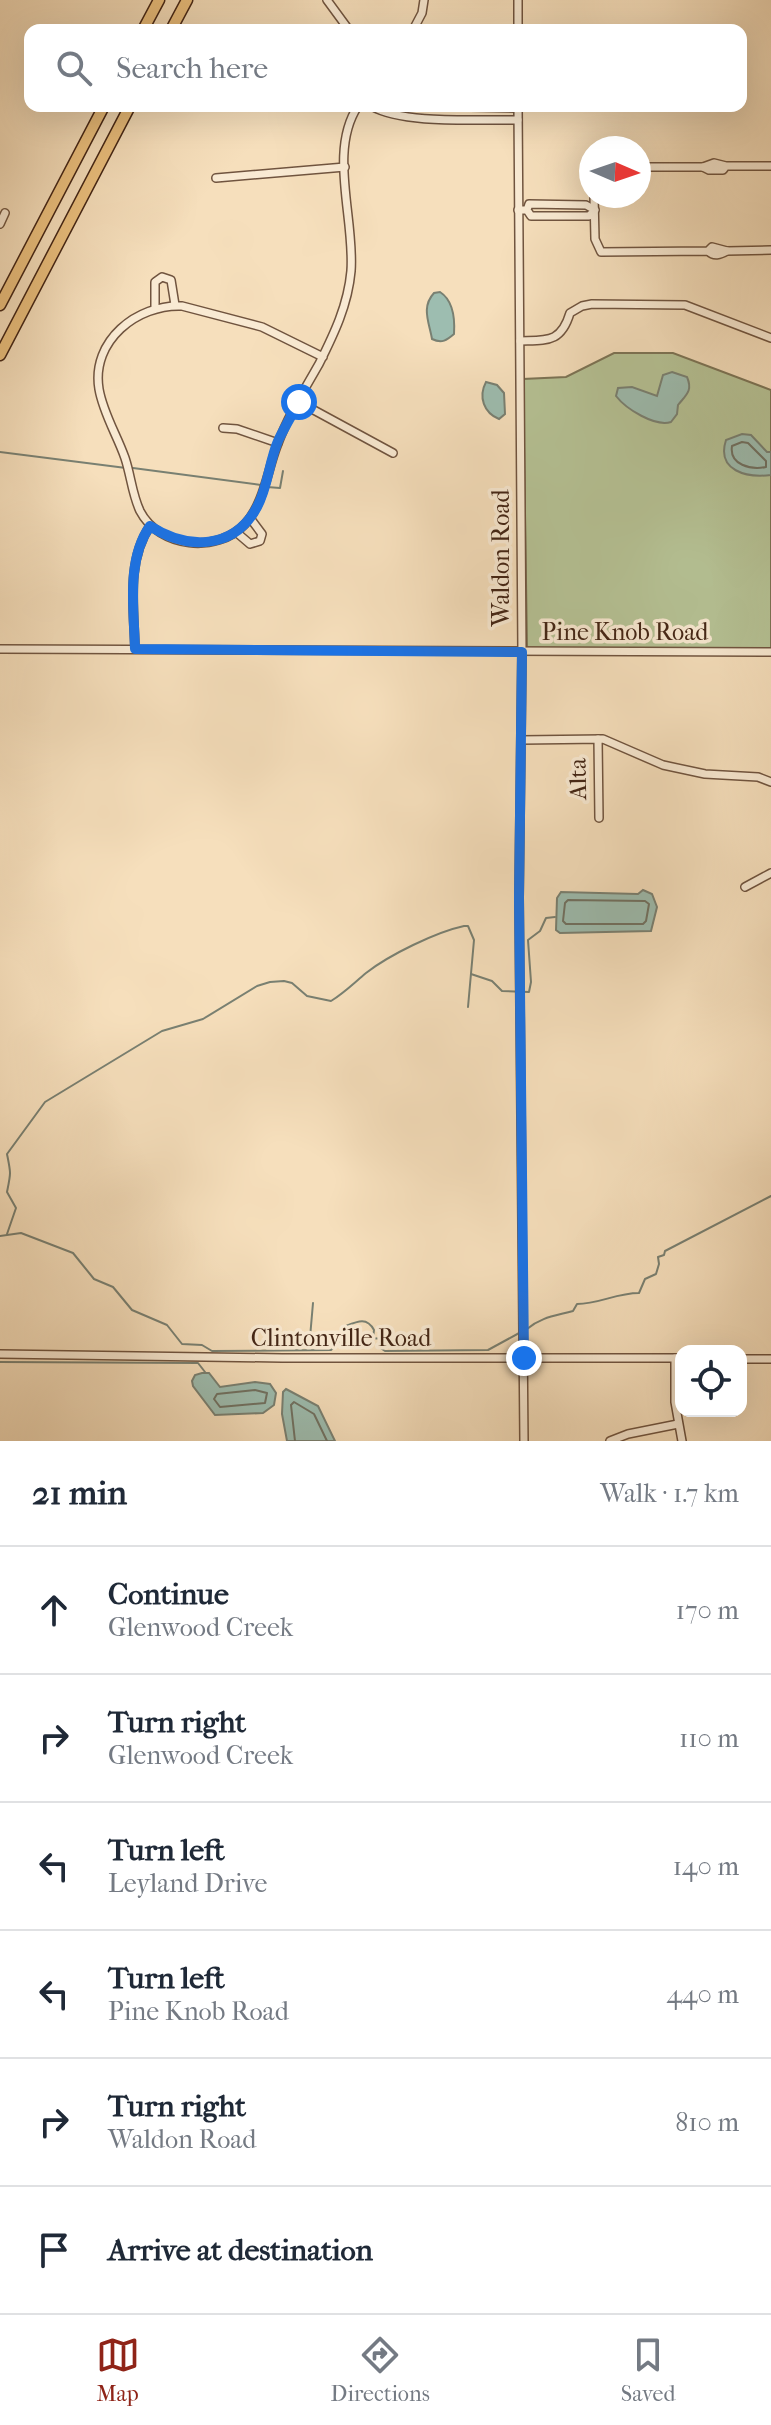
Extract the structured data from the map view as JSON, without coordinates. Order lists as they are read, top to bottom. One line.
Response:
{"streets":{"street":["Waldon Road","Pine Knob Road","Alta","Clintonville Road"]},"crossings":[["Waldon Road","Pine Knob Road"],["Waldon Road","Clintonville Road"]],"north":"right","page":{"search":"Search here","heading":["21 min","Walk · 1.7 km"],"list":[["Continue","Glenwood Creek","170 m"],["Turn right","Glenwood Creek","110 m"],["Turn left","Leyland Drive","140 m"],["Turn left","Pine Knob Road","440 m"],["Turn right","Waldon Road","810 m"],"Arrive at destination"],"nav":["Map","Directions","Saved"]}}
